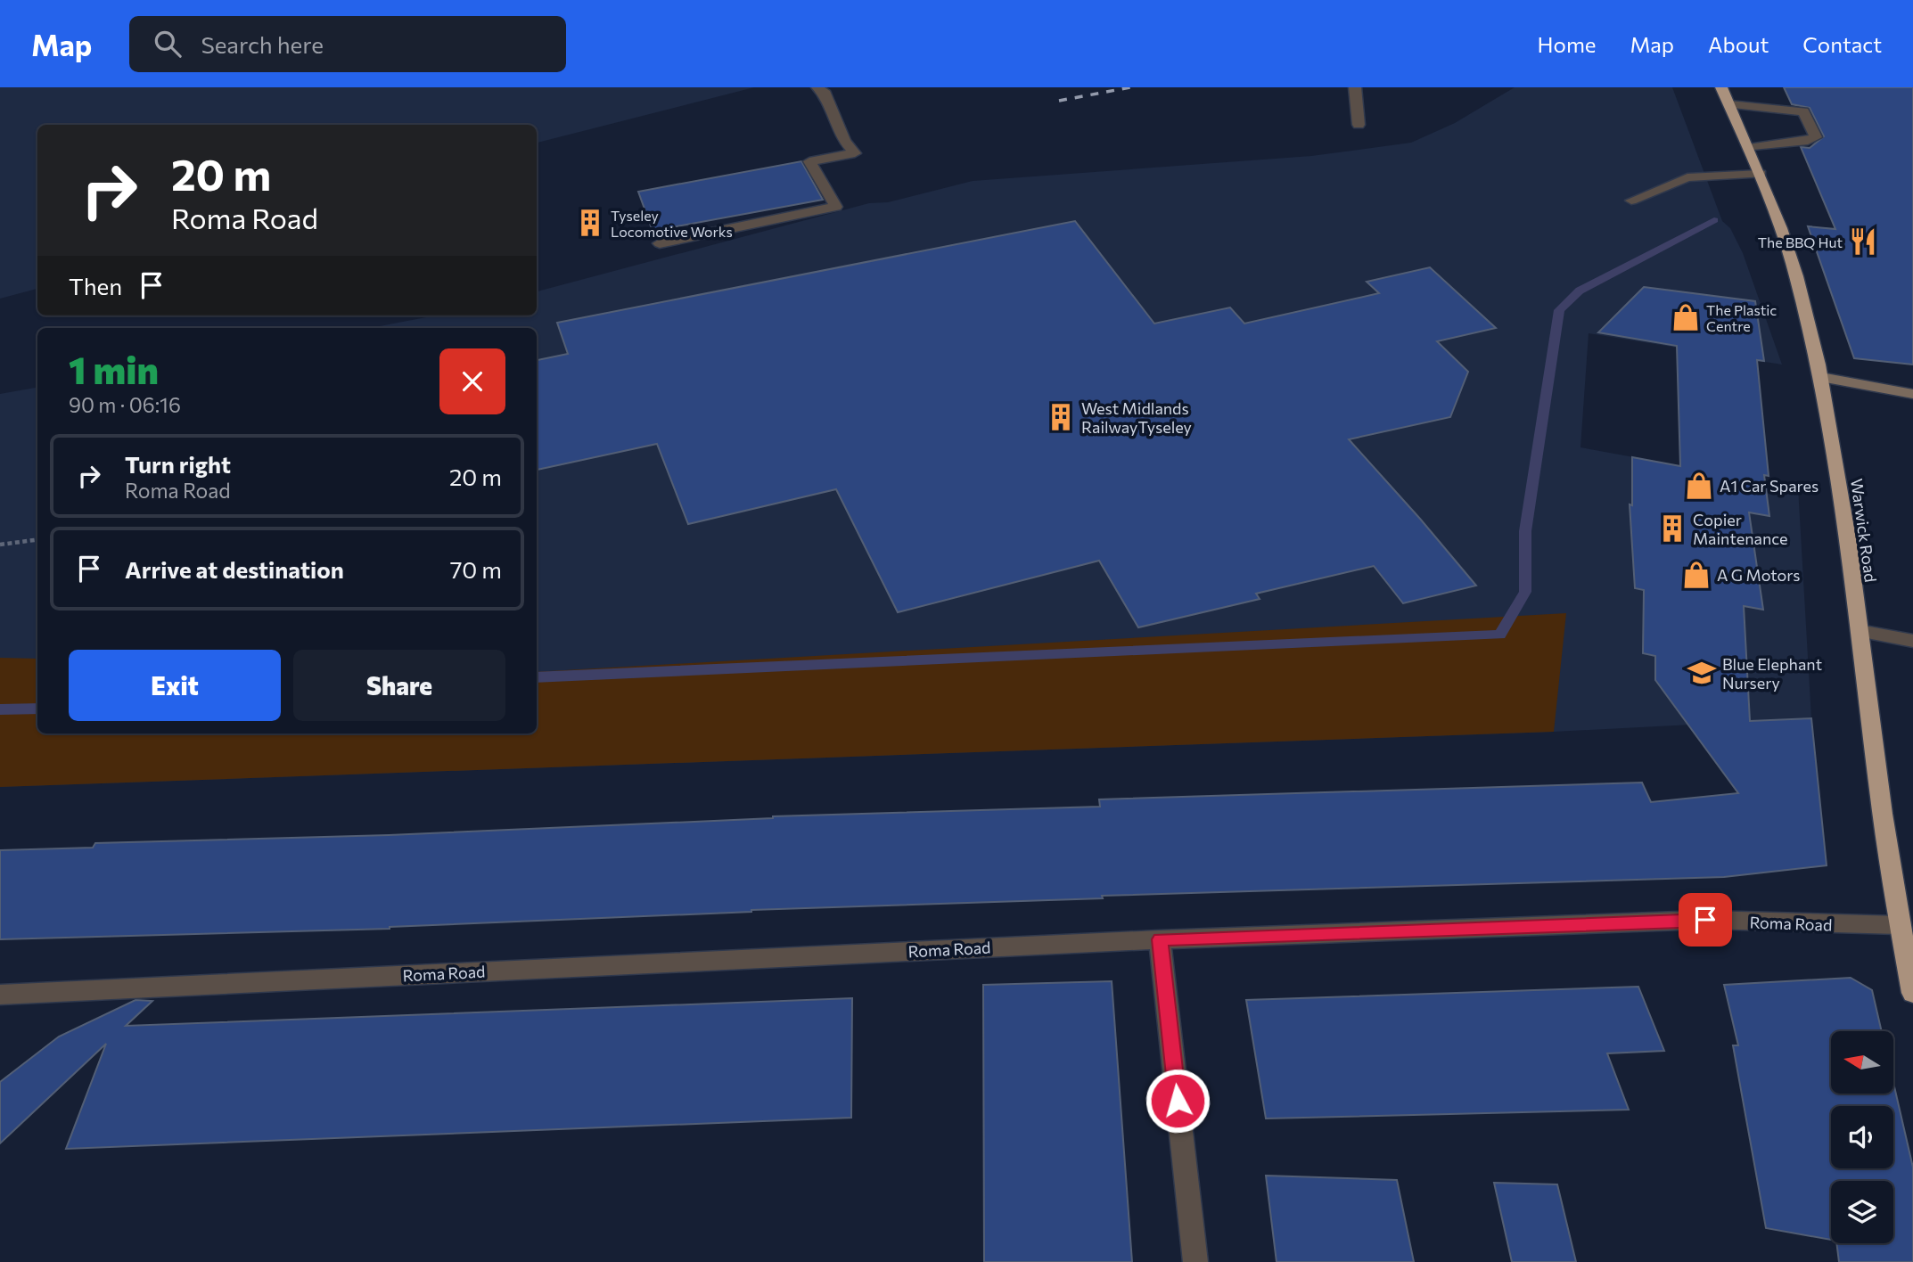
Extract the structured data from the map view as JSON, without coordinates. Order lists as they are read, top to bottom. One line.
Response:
{"streets":{"highway":["Warwick Road"],"street":["Roma Road"]},"crossings":[["Warwick Road","Roma Road"]],"places":{"building":["Tyseley Locomotive Works","West Midlands RailwayTyseley","Copier Maintenance"],"restaurant":["The BBQ Hut"],"shop":["The Plastic Centre","A1 Car Spares","A G Motors"],"school or university":["Blue Elephant Nursery"]},"north":"left","page":{"header":"Map","search":"Search here","nav":["Home","Map","About","Contact"],"turn":["20 m","Roma Road"],"then":"Then","heading":["1 min","90 m · 06:16"],"list":[{"name":"Turn right","note":"Roma Road","value":"20 m"},{"name":"Arrive at destination","value":"70 m"}],"buttons":["Exit","Share"]}}
